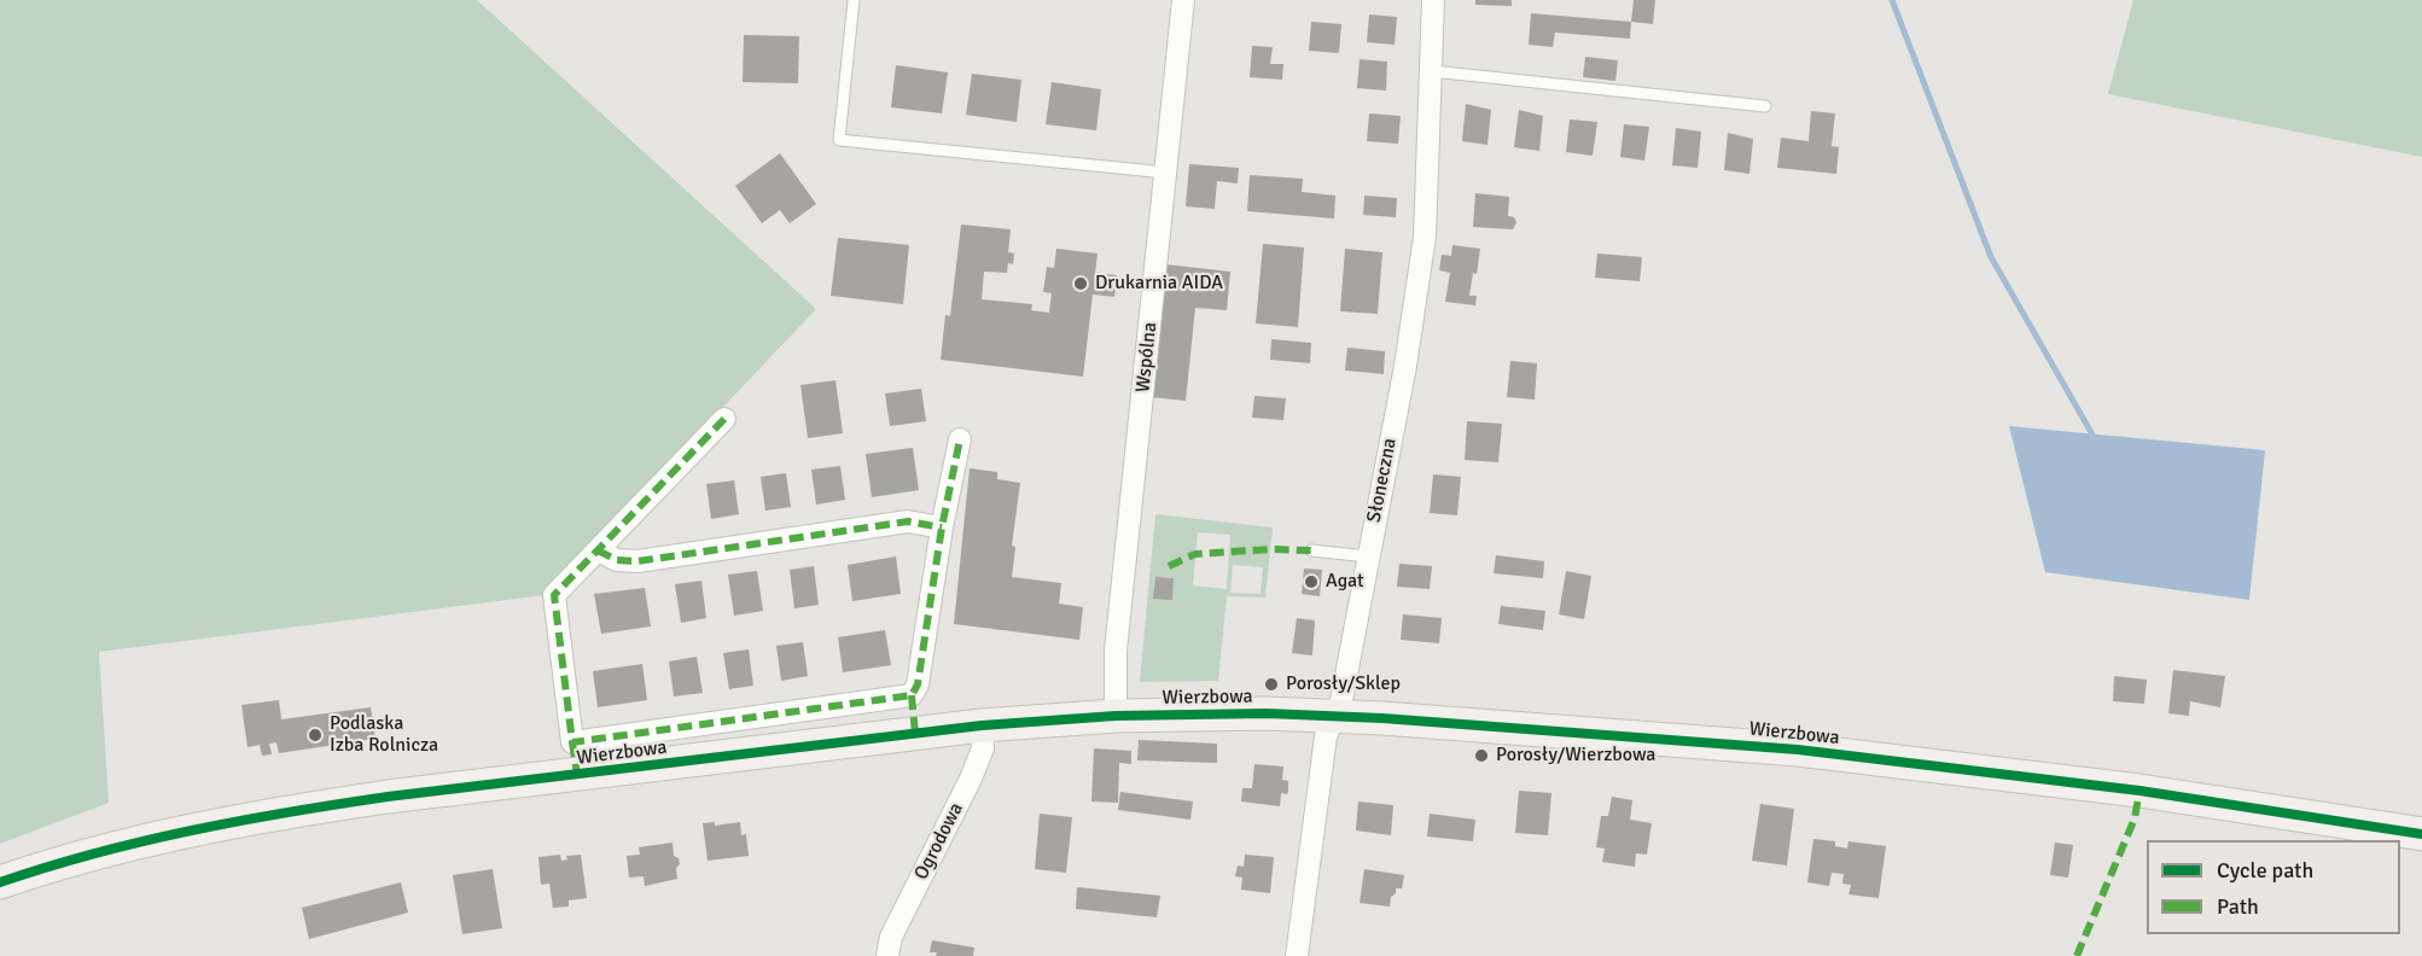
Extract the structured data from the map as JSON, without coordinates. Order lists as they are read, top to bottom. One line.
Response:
{"streets":{"street":["Wspólna","Słoneczna","Wierzbowa","Ogrodowa"]},"crossings":[["Wspólna","Wierzbowa"],["Słoneczna","Wierzbowa"],["Wierzbowa","Ogrodowa"]],"places":["Drukarnia AIDA","Agat","Porosły/Sklep","Podlaska Izba Rolnicza","Porosły/Wierzbowa"],"legend":["Cycle path","Path"]}
